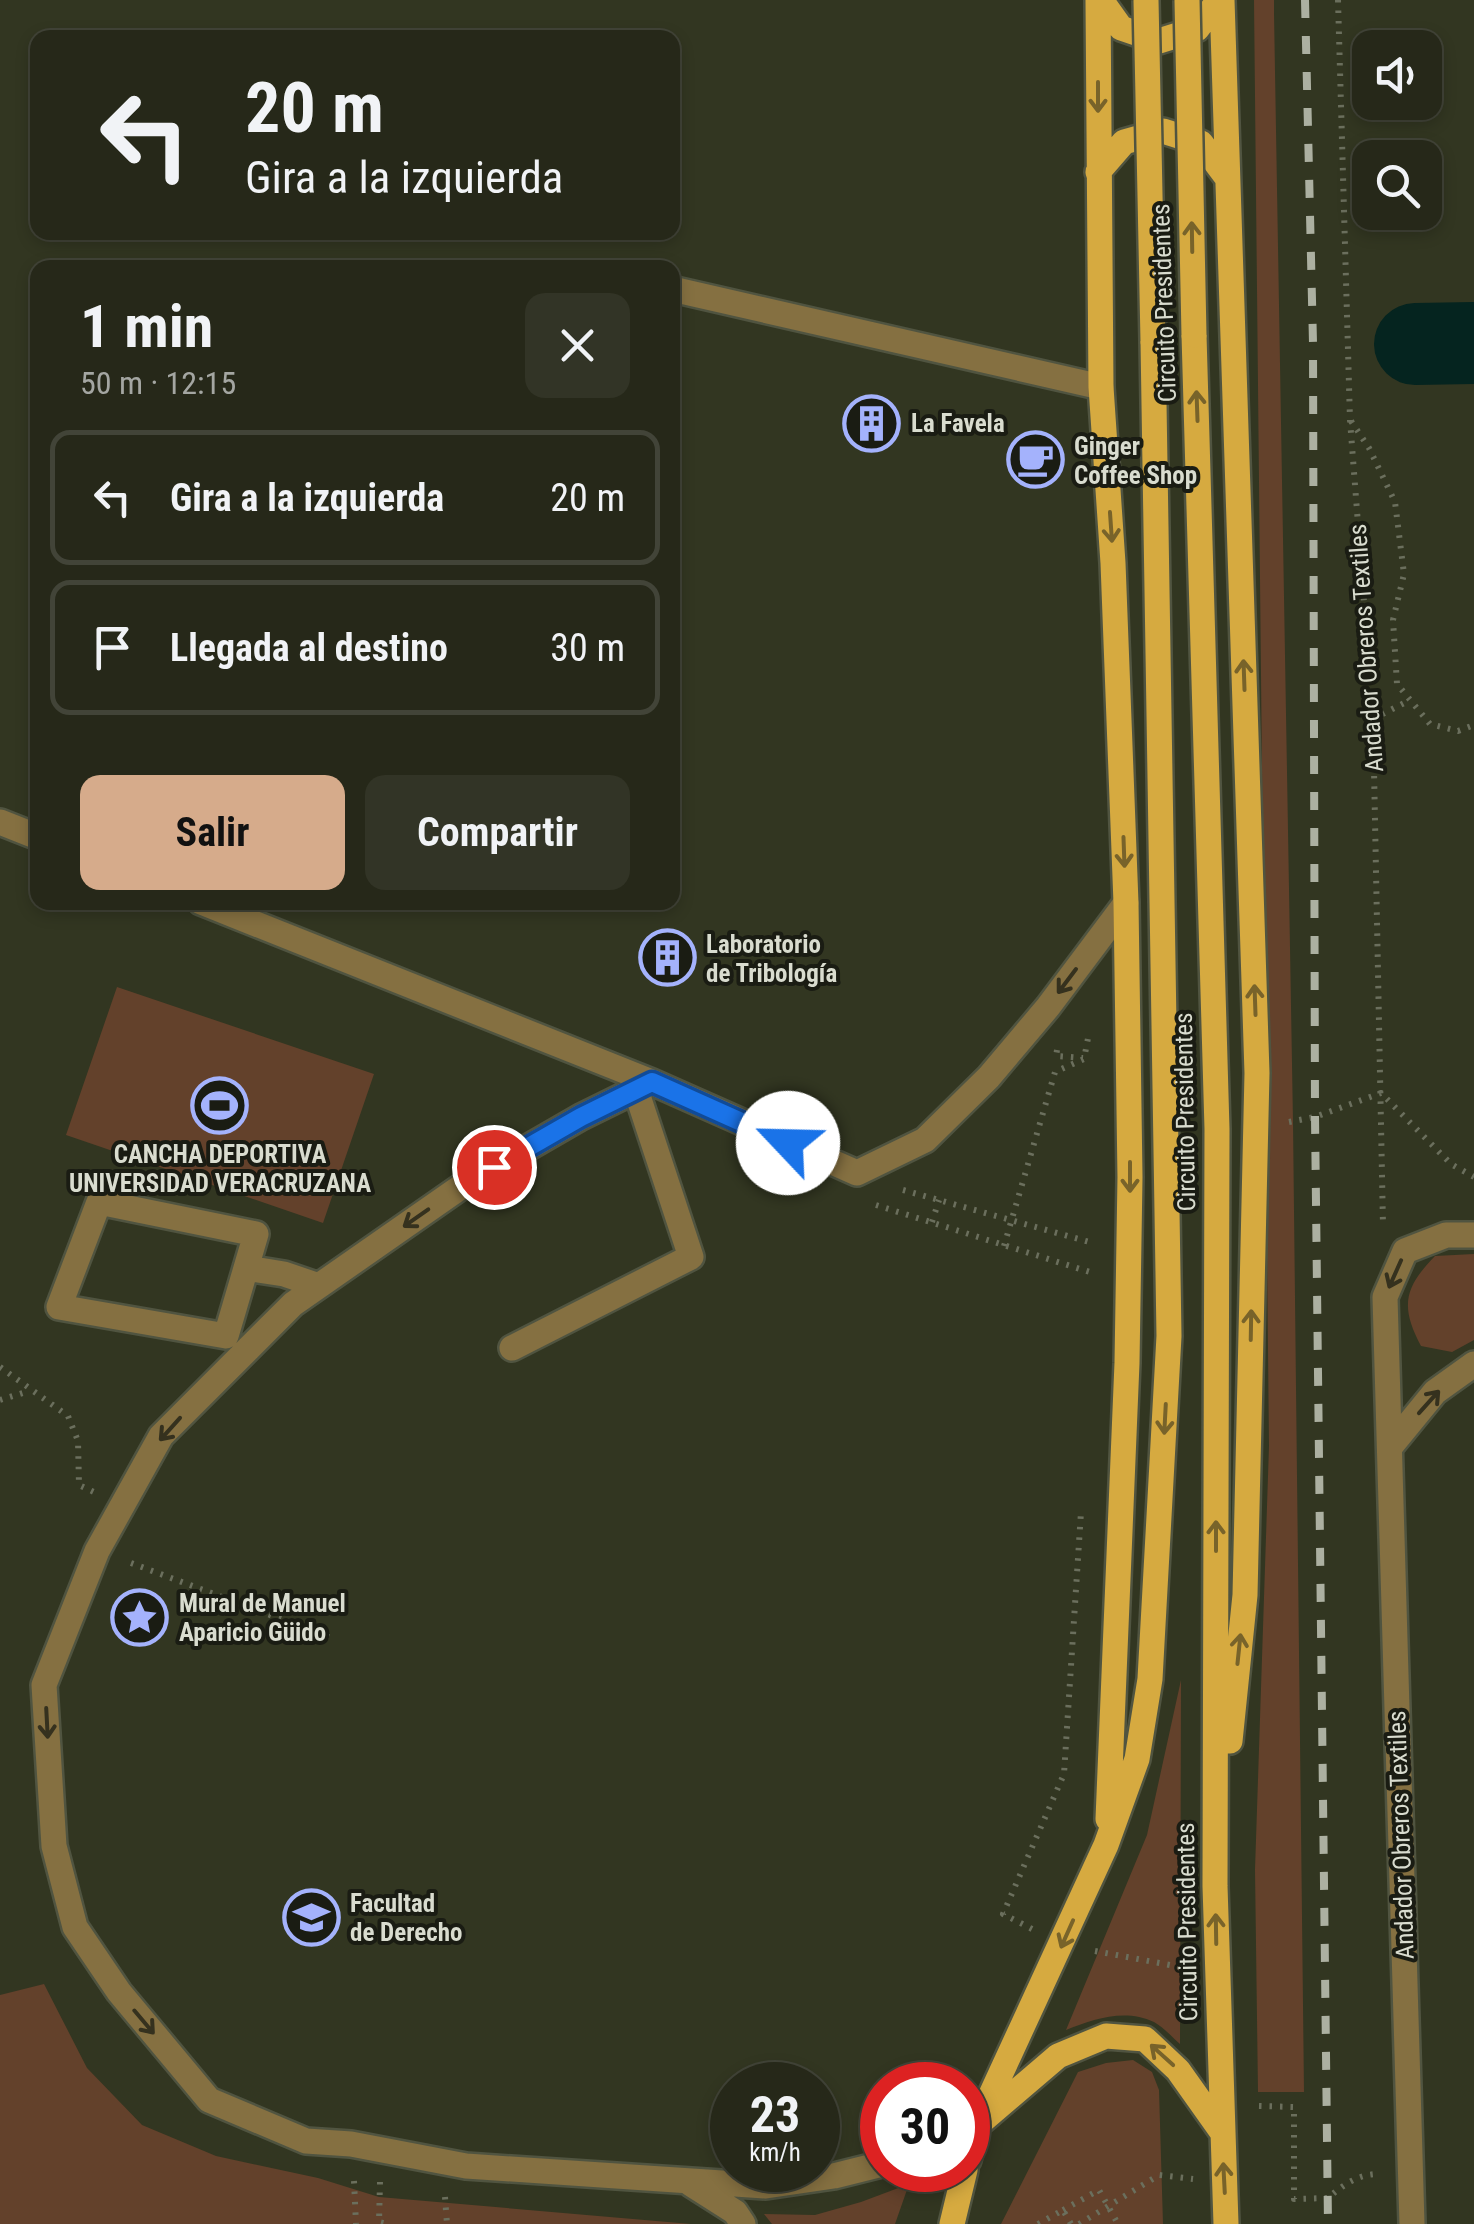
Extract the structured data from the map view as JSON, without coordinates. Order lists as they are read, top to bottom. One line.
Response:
{"streets":{"main road":["Circuito Presidentes"],"street":["Andador Obreros Textiles"]},"places":{"building":["La Favela","Laboratorio de Tribología"],"cafe":["Ginger Coffee Shop"],"sports":["CANCHA DEPORTIVA UNIVERSIDAD VERACRUZANA"],"place":["Mural de Manuel Aparicio Güido"],"school or university":["Facultad de Derecho"]},"page":{"turn":["20 m","Gira a la izquierda"],"heading":["1 min","50 m · 12:15"],"list":[{"name":"Gira a la izquierda","value":"20 m"},{"name":"Llegada al destino","value":"30 m"}],"buttons":["Salir","Compartir"],"speed":"23 km/h","limit":"30"}}
